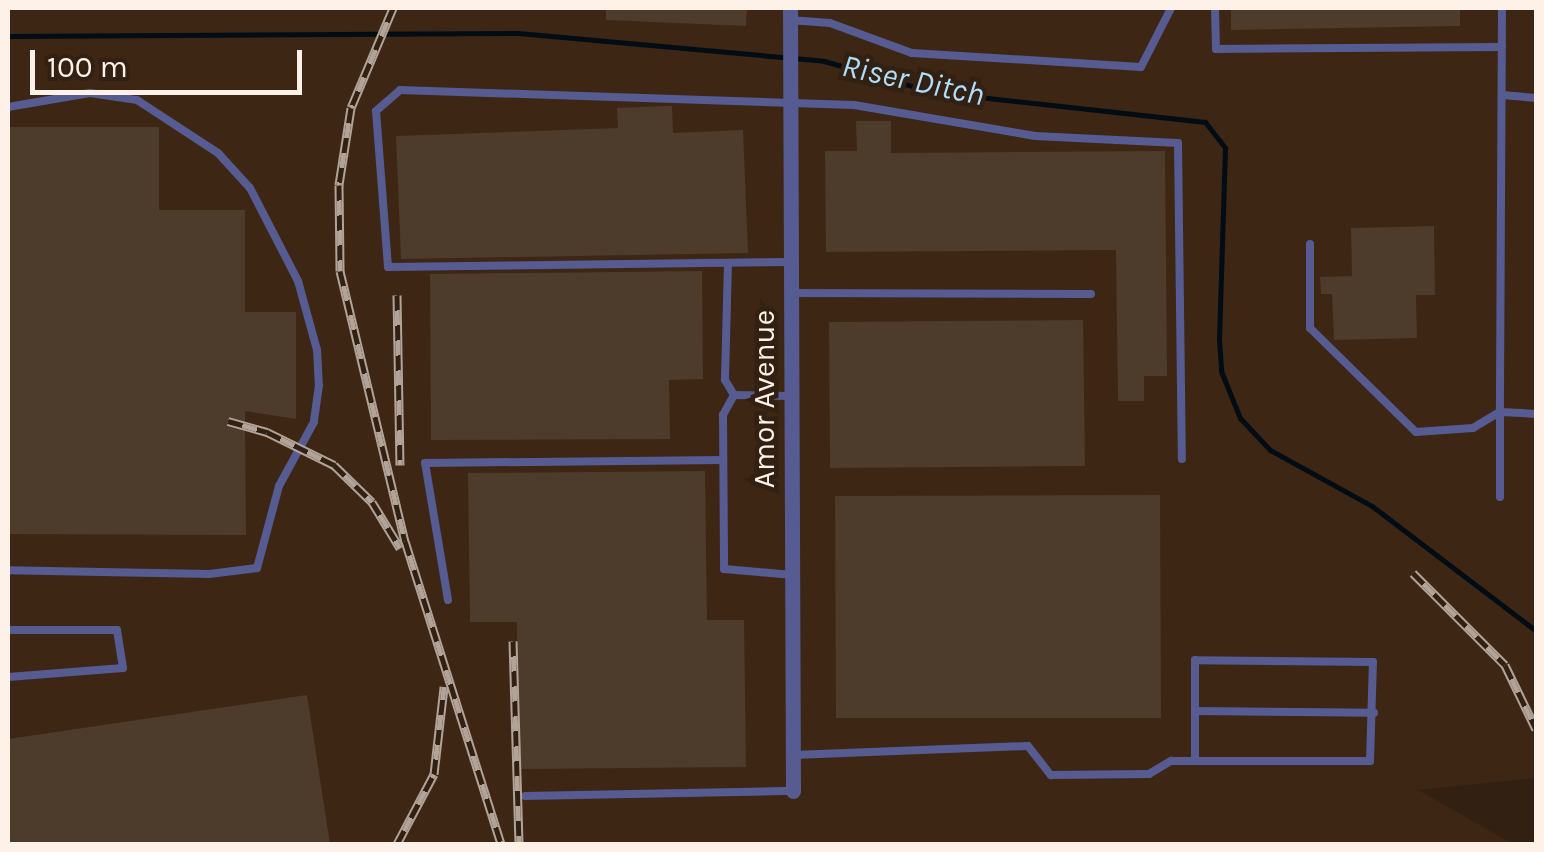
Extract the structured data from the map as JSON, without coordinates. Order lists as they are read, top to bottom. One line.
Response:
{"streets":{"street":["Amor Avenue"]},"water":["Riser Ditch"],"scale_bar":"100 m"}
